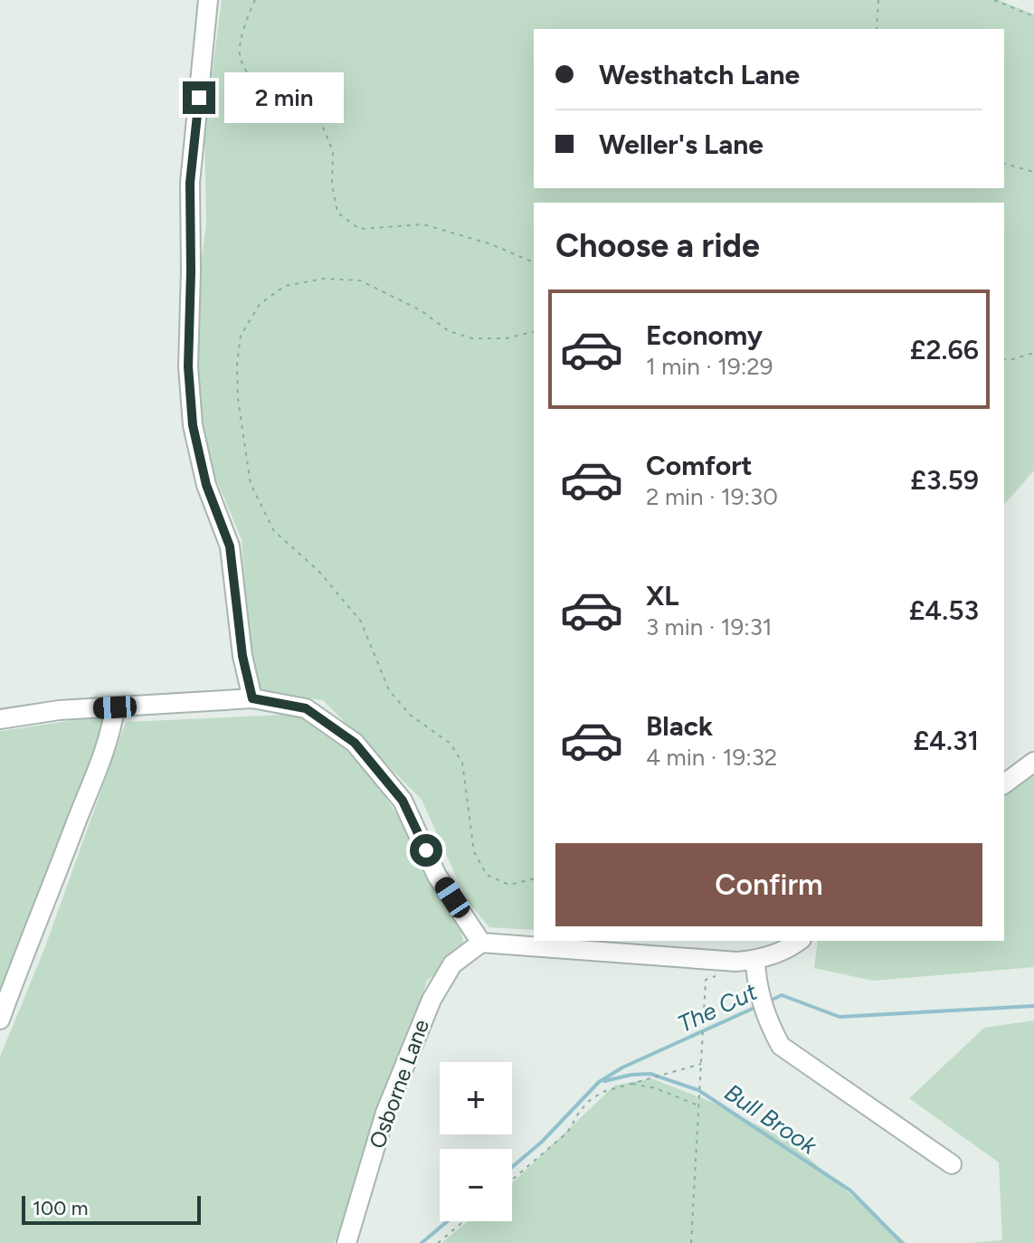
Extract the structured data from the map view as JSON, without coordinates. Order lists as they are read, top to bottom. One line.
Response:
{"streets":{"street":["Osborne Lane"]},"water":["The Cut","Bull Brook"],"scale_bar":"100 m","page":{"banner":["Westhatch Lane","Weller's Lane"],"bubble":"2 min","heading":"Choose a ride","list":[{"name":"Economy","note":"1 min · 19:29","value":"£2.66"},{"name":"Comfort","note":"2 min · 19:30","value":"£3.59"},{"name":"XL","note":"3 min · 19:31","value":"£4.53"},{"name":"Black","note":"4 min · 19:32","value":"£4.31"}],"buttons":"Confirm","map_buttons":["+","−"],"scale":"100 m"}}
